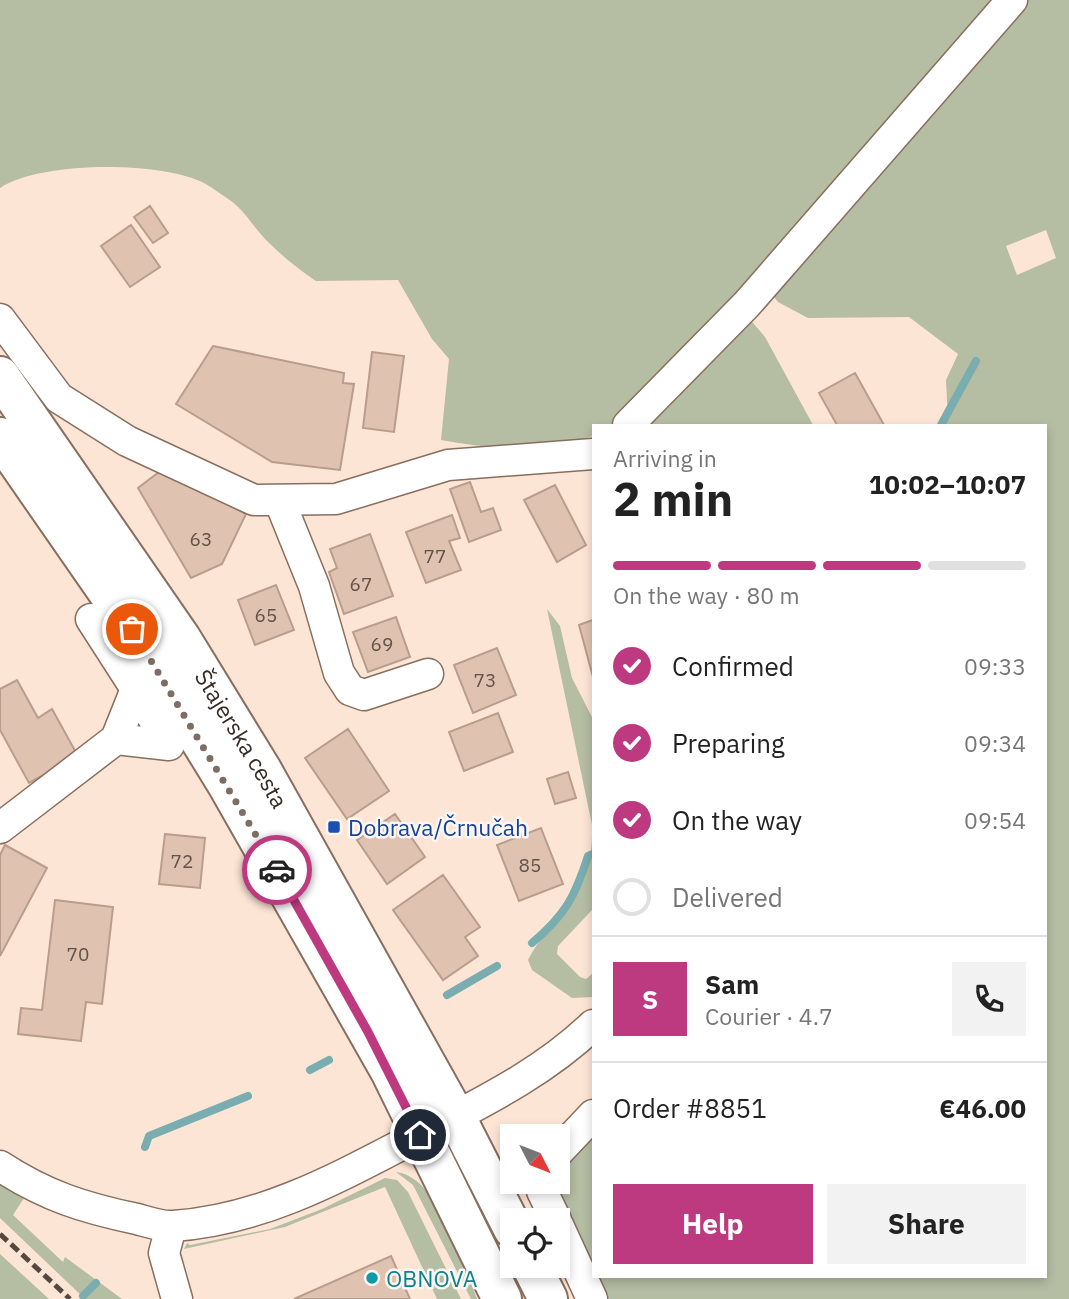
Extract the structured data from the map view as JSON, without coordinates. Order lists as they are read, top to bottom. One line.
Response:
{"streets":{"main road":["Štajerska cesta"]},"places":{"transit":["Dobrava/Črnučah"],"other":["OBNOVA"]},"house_numbers":["63","77","67","65","69","73","72","85","70"],"north":"bottom right","page":{"heading":["2 min","Arriving in","10:02–10:07"],"panel":["Sam","Courier · 4.7","Order #8851","€46.00"],"bar":"On the way · 80 m","list":[["Confirmed","09:33"],["Preparing","09:34"],["On the way","09:54"],"Delivered"],"round":"S","buttons":["Help","Share"]}}
